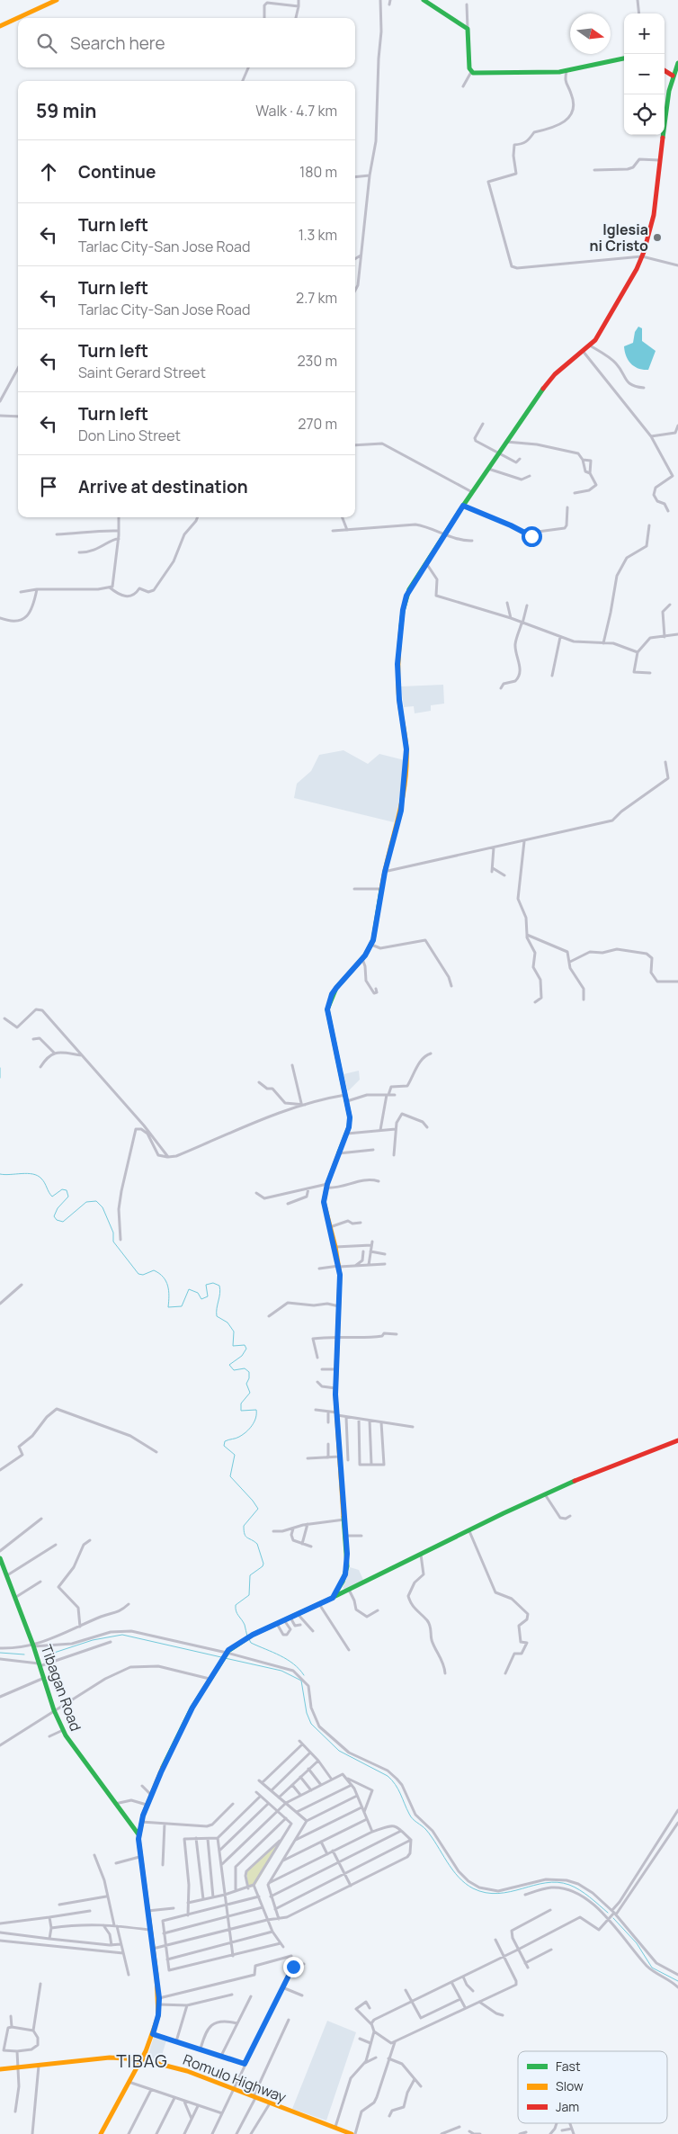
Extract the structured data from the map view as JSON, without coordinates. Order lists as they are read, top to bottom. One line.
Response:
{"streets":{"main road":["Tibagan Road","Romulo Highway"]},"districts":["TIBAG"],"places":["Iglesia ni Cristo"],"legend":["Fast","Slow","Jam"],"north":"right","page":{"map_buttons":["+","−"],"search":"Search here","heading":["59 min","Walk · 4.7 km"],"list":[["Continue","180 m"],["Turn left","Tarlac City-San Jose Road","1.3 km"],["Turn left","Tarlac City-San Jose Road","2.7 km"],["Turn left","Saint Gerard Street","230 m"],["Turn left","Don Lino Street","270 m"],"Arrive at destination"]}}
